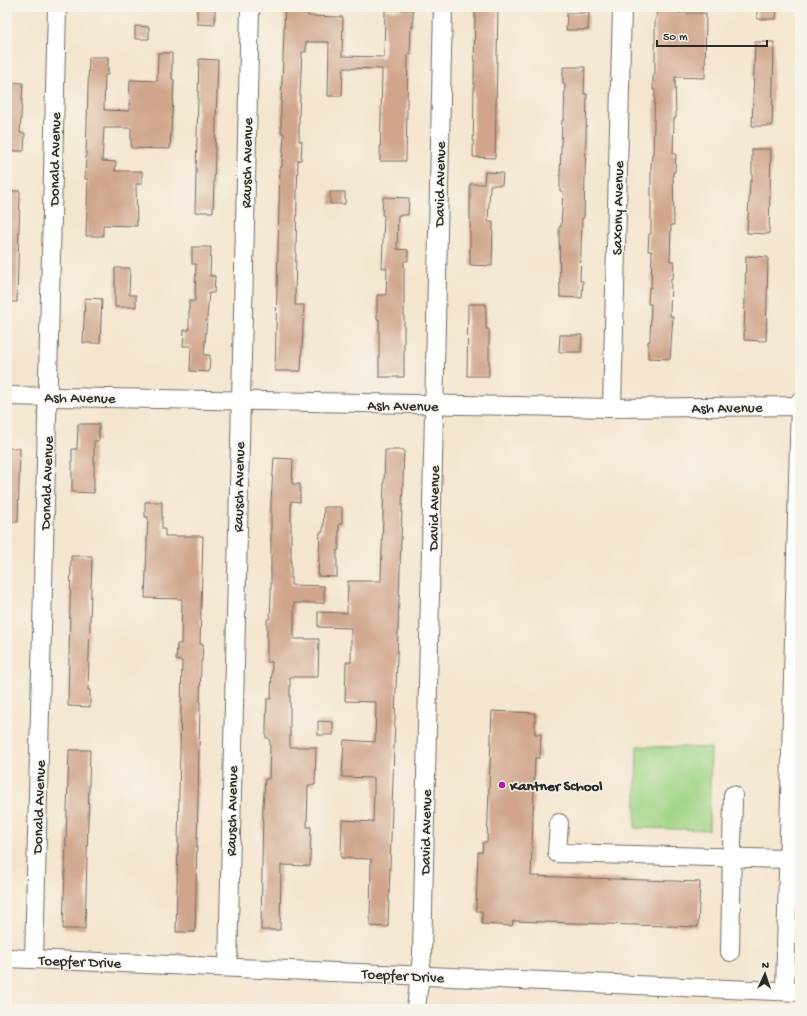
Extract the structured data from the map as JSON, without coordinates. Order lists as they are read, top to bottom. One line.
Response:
{"streets":{"street":["Donald Avenue","Rausch Avenue","David Avenue","Saxony Avenue","Ash Avenue","Toepfer Drive"]},"crossings":[["Donald Avenue","Ash Avenue"],["Donald Avenue","Toepfer Drive"],["Rausch Avenue","Ash Avenue"],["Rausch Avenue","Toepfer Drive"],["David Avenue","Ash Avenue"],["David Avenue","Toepfer Drive"],["Saxony Avenue","Ash Avenue"]],"places":["Kantner School"],"scale_bar":"50 m","north":"top"}
